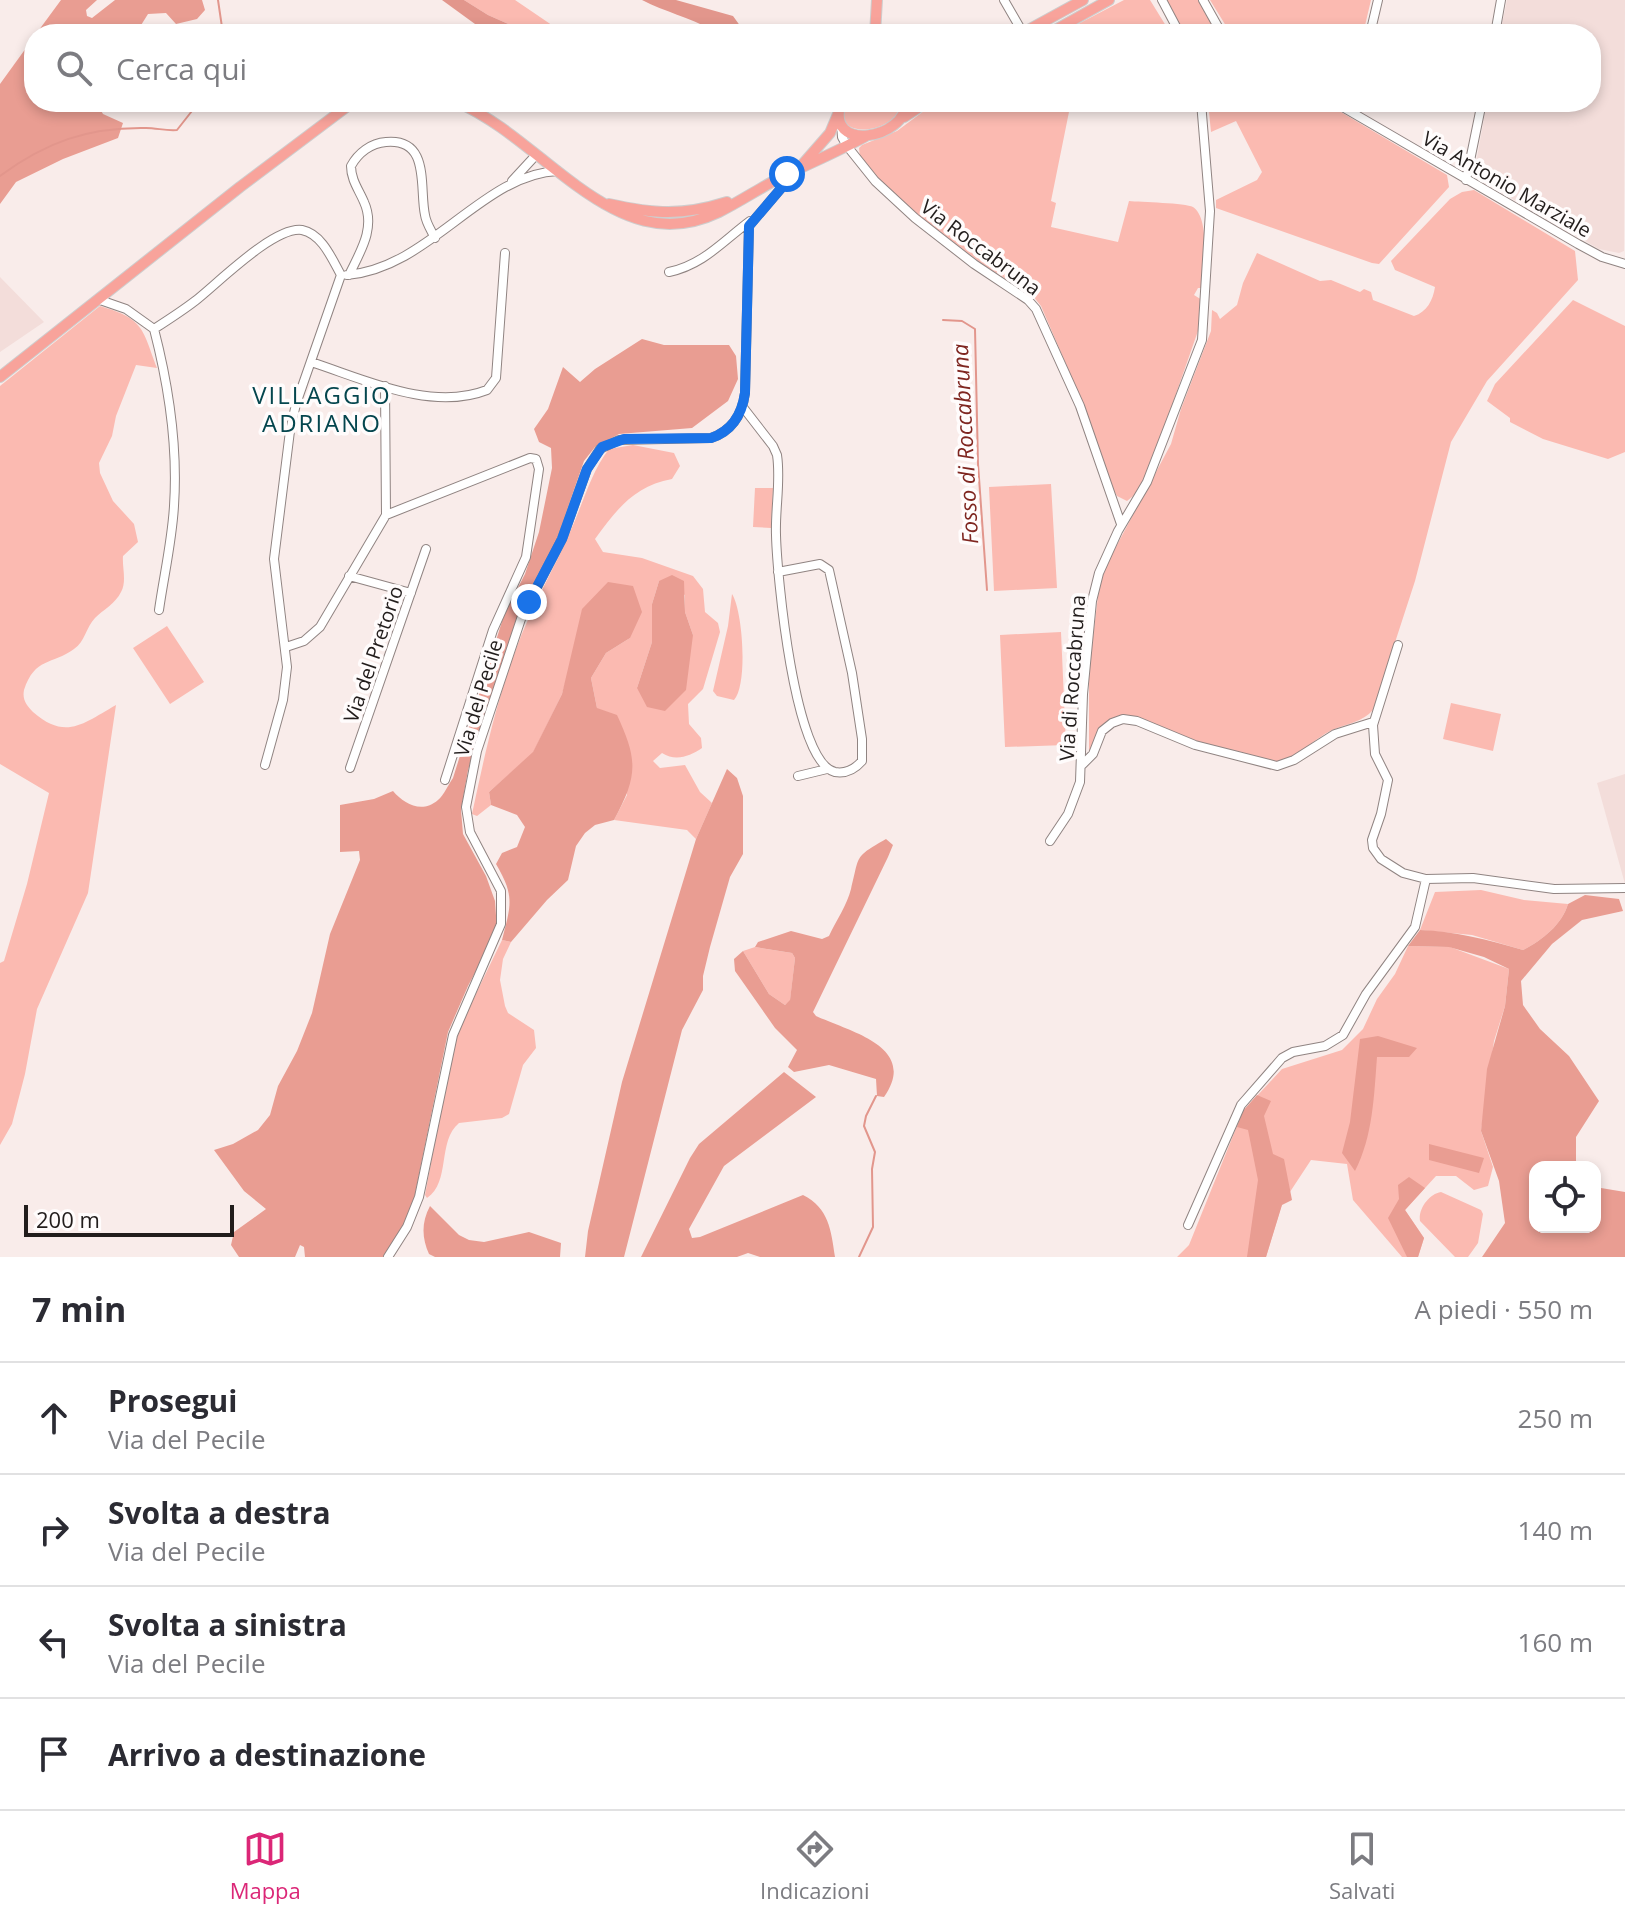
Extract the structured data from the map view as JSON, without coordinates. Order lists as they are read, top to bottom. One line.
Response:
{"streets":{"street":["Via Antonio Marziale","Via Roccabruna","Via del Pretorio","Via di Roccabruna","Via del Pecile"]},"crossings":[["Via Roccabruna","Via di Roccabruna"]],"districts":["VILLAGGIO ADRIANO"],"water":["Fosso di Roccabruna"],"scale_bar":"200 m","page":{"search":"Cerca qui","scale":"200 m","heading":["7 min","A piedi · 550 m"],"list":[["Prosegui","Via del Pecile","250 m"],["Svolta a destra","Via del Pecile","140 m"],["Svolta a sinistra","Via del Pecile","160 m"],"Arrivo a destinazione"],"nav":["Mappa","Indicazioni","Salvati"]}}
